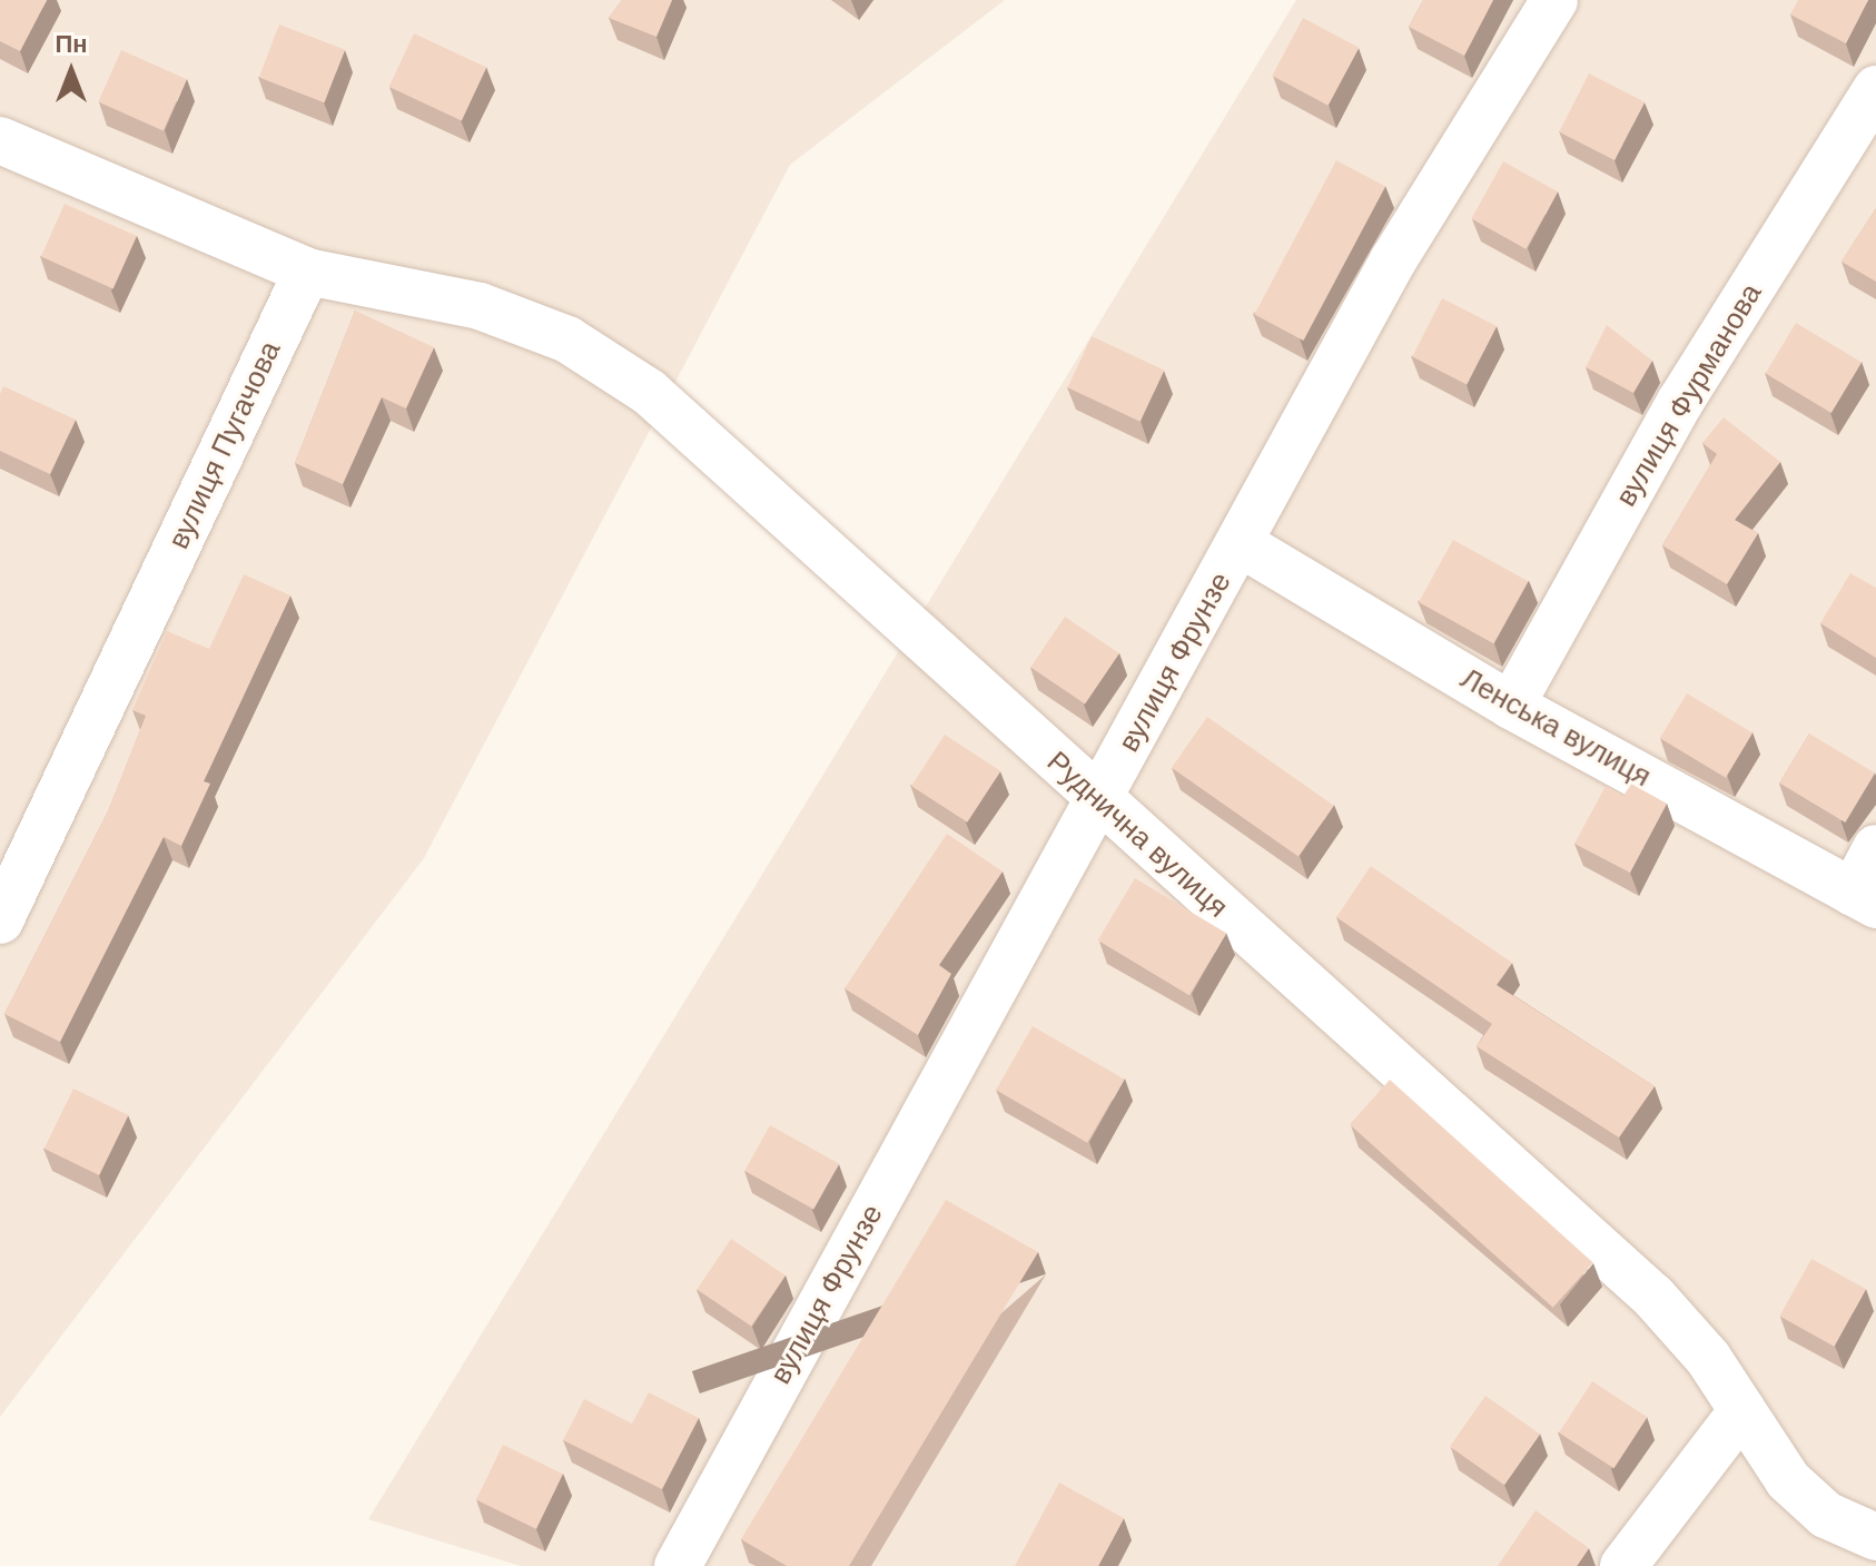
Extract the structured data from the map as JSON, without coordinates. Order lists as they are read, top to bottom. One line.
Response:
{"streets":{"street":["вулиця Фурманова","вулиця Пугачова","вулиця Фрунзе","Ленська вулиця","Руднична вулиця"]},"crossings":[["вулиця Фурманова","Ленська вулиця"],["вулиця Пугачова","Руднична вулиця"],["вулиця Фрунзе","Ленська вулиця"],["вулиця Фрунзе","Руднична вулиця"]],"north":"top"}
